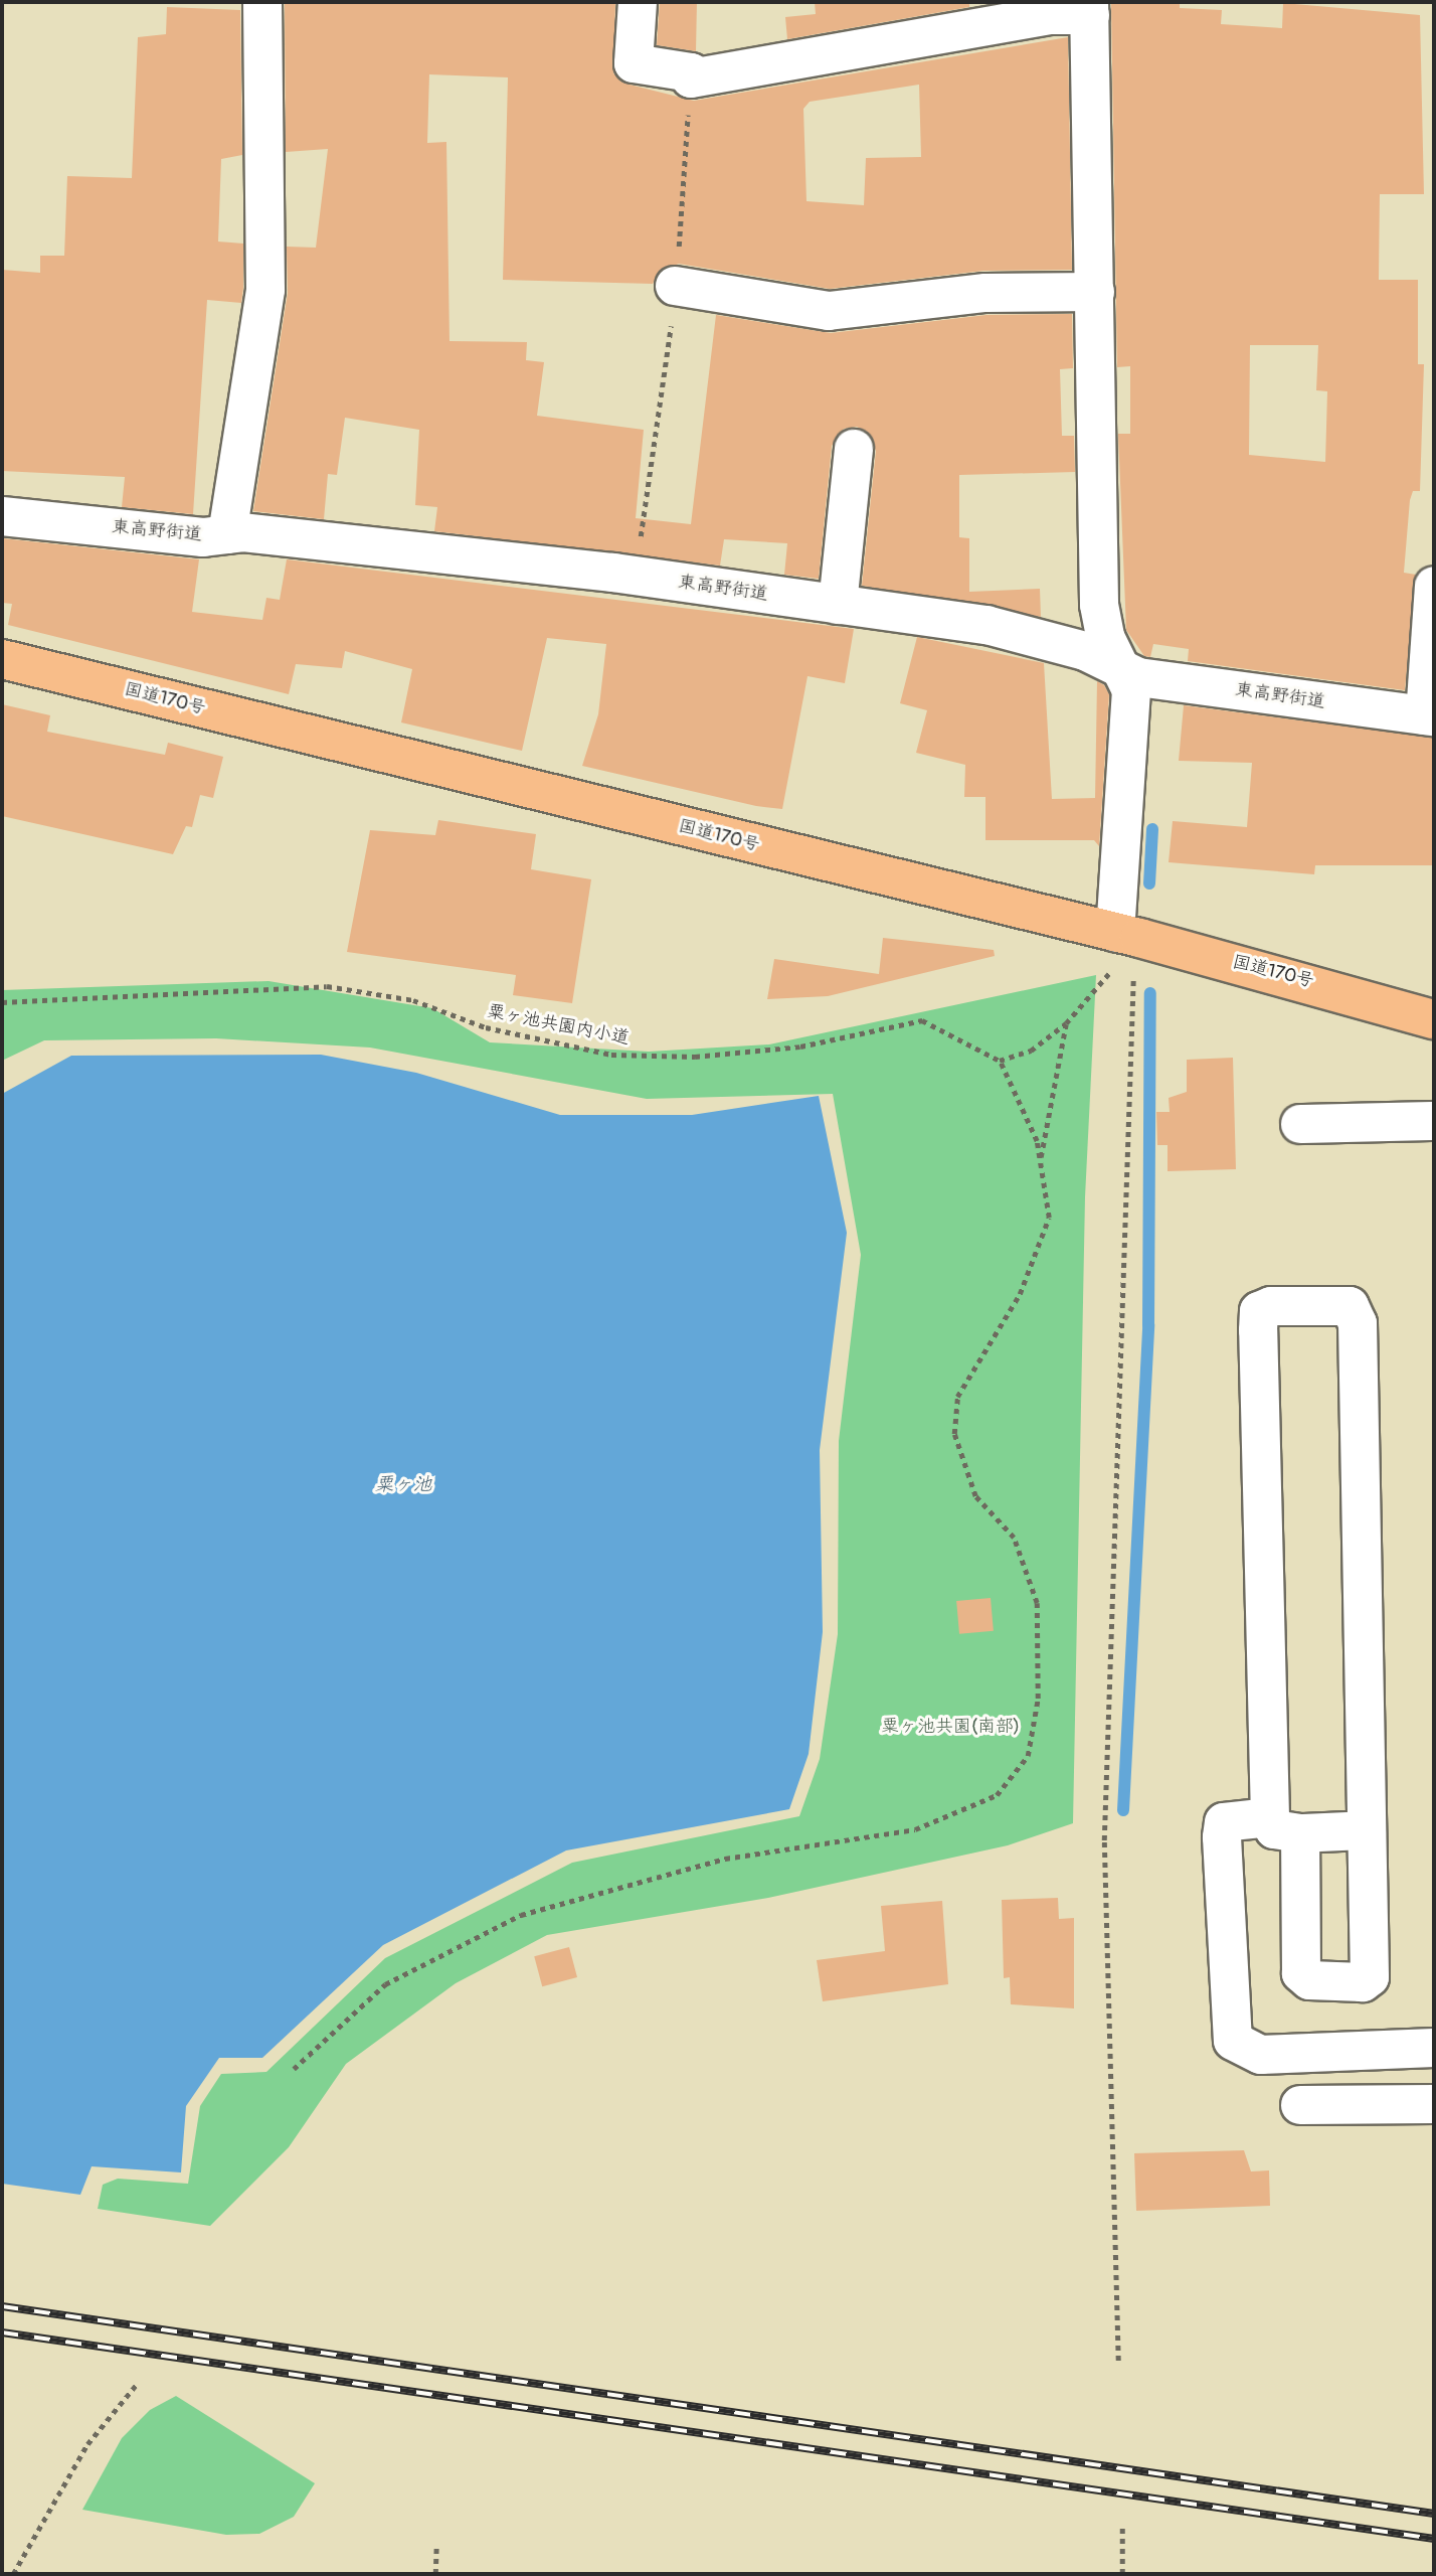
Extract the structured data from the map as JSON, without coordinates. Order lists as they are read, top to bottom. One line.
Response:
{"streets":{"highway":["国道170号"],"street":["東高野街道"],"path":["粟ヶ池共園内小道"]},"water":["粟ヶ池"],"parks":["粟ヶ池共園(南部)"]}
